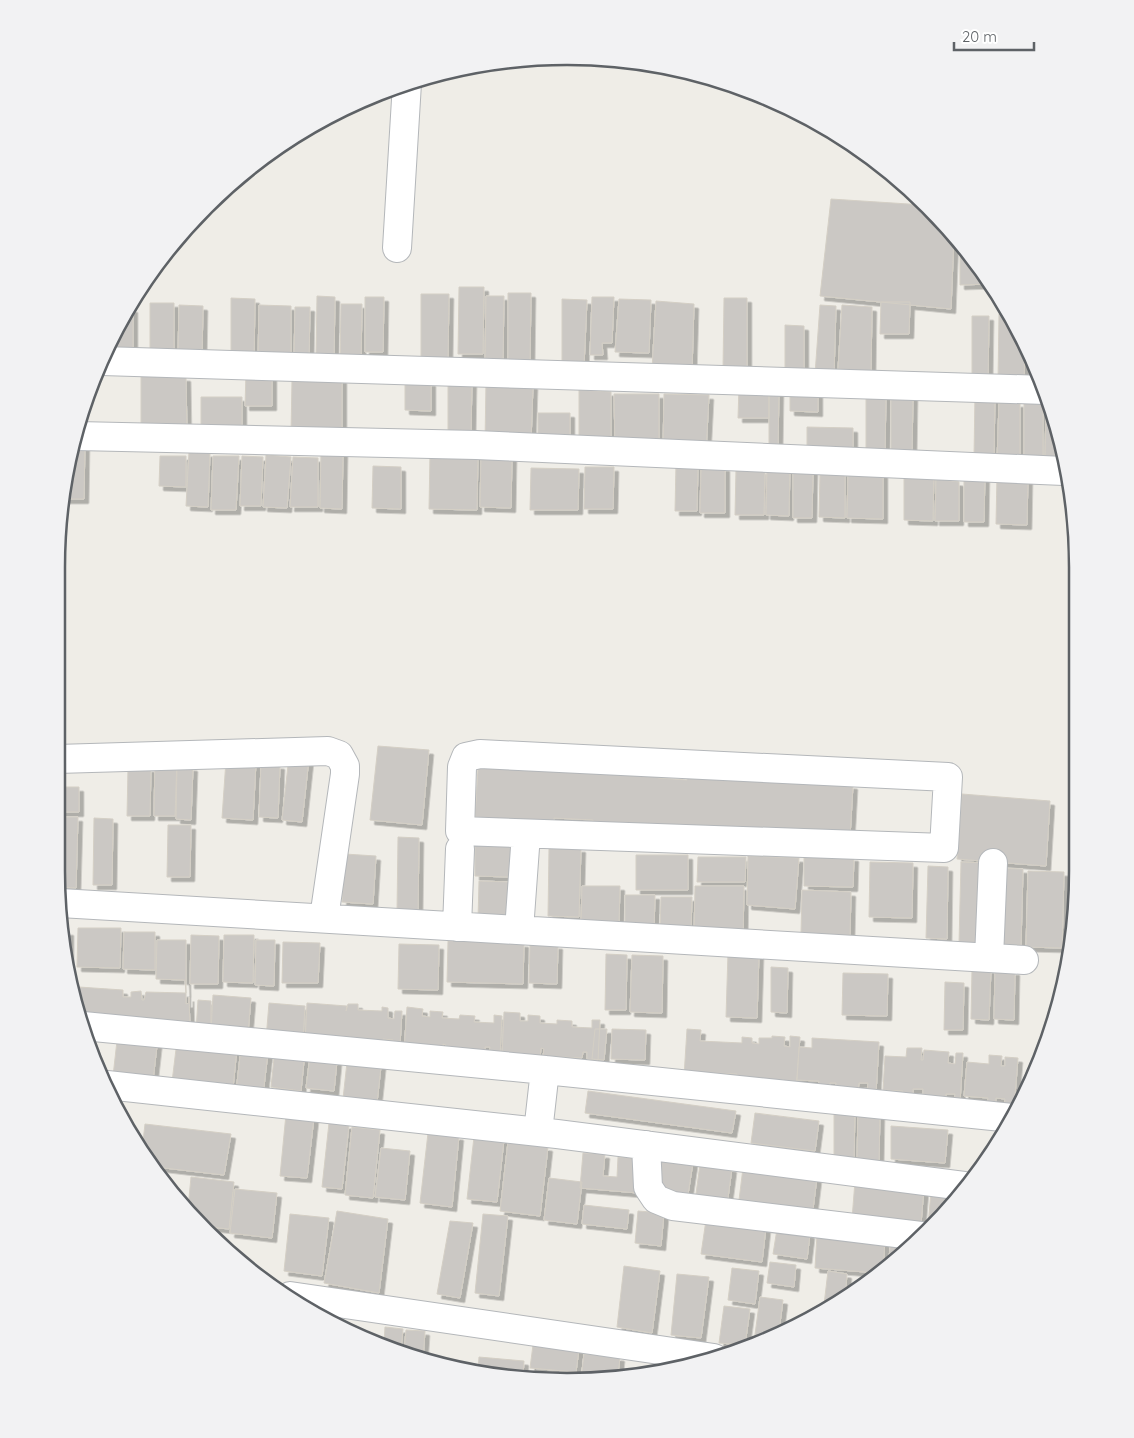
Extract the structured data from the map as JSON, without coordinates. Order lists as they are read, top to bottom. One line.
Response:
{"scale_bar":"20 m"}
